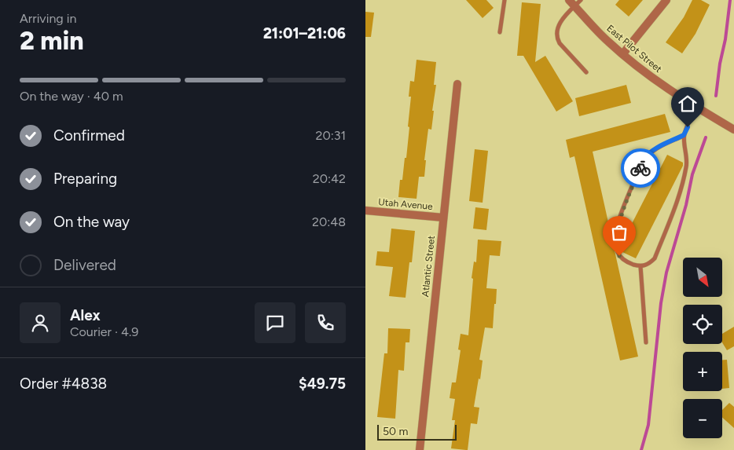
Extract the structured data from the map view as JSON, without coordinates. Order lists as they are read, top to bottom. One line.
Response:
{"streets":{"street":["East Pilot Street","Utah Avenue","Atlantic Street"]},"crossings":[["Utah Avenue","Atlantic Street"]],"scale_bar":"50 m","north":"bottom right","page":{"heading":["2 min","Arriving in","21:01–21:06"],"panel":["Alex","Courier · 4.9","Order #4838","$49.75"],"bar":"On the way · 40 m","list":[["Confirmed","20:31"],["Preparing","20:42"],["On the way","20:48"],"Delivered"],"map_buttons":["+","−"],"scale":"50 m"}}
